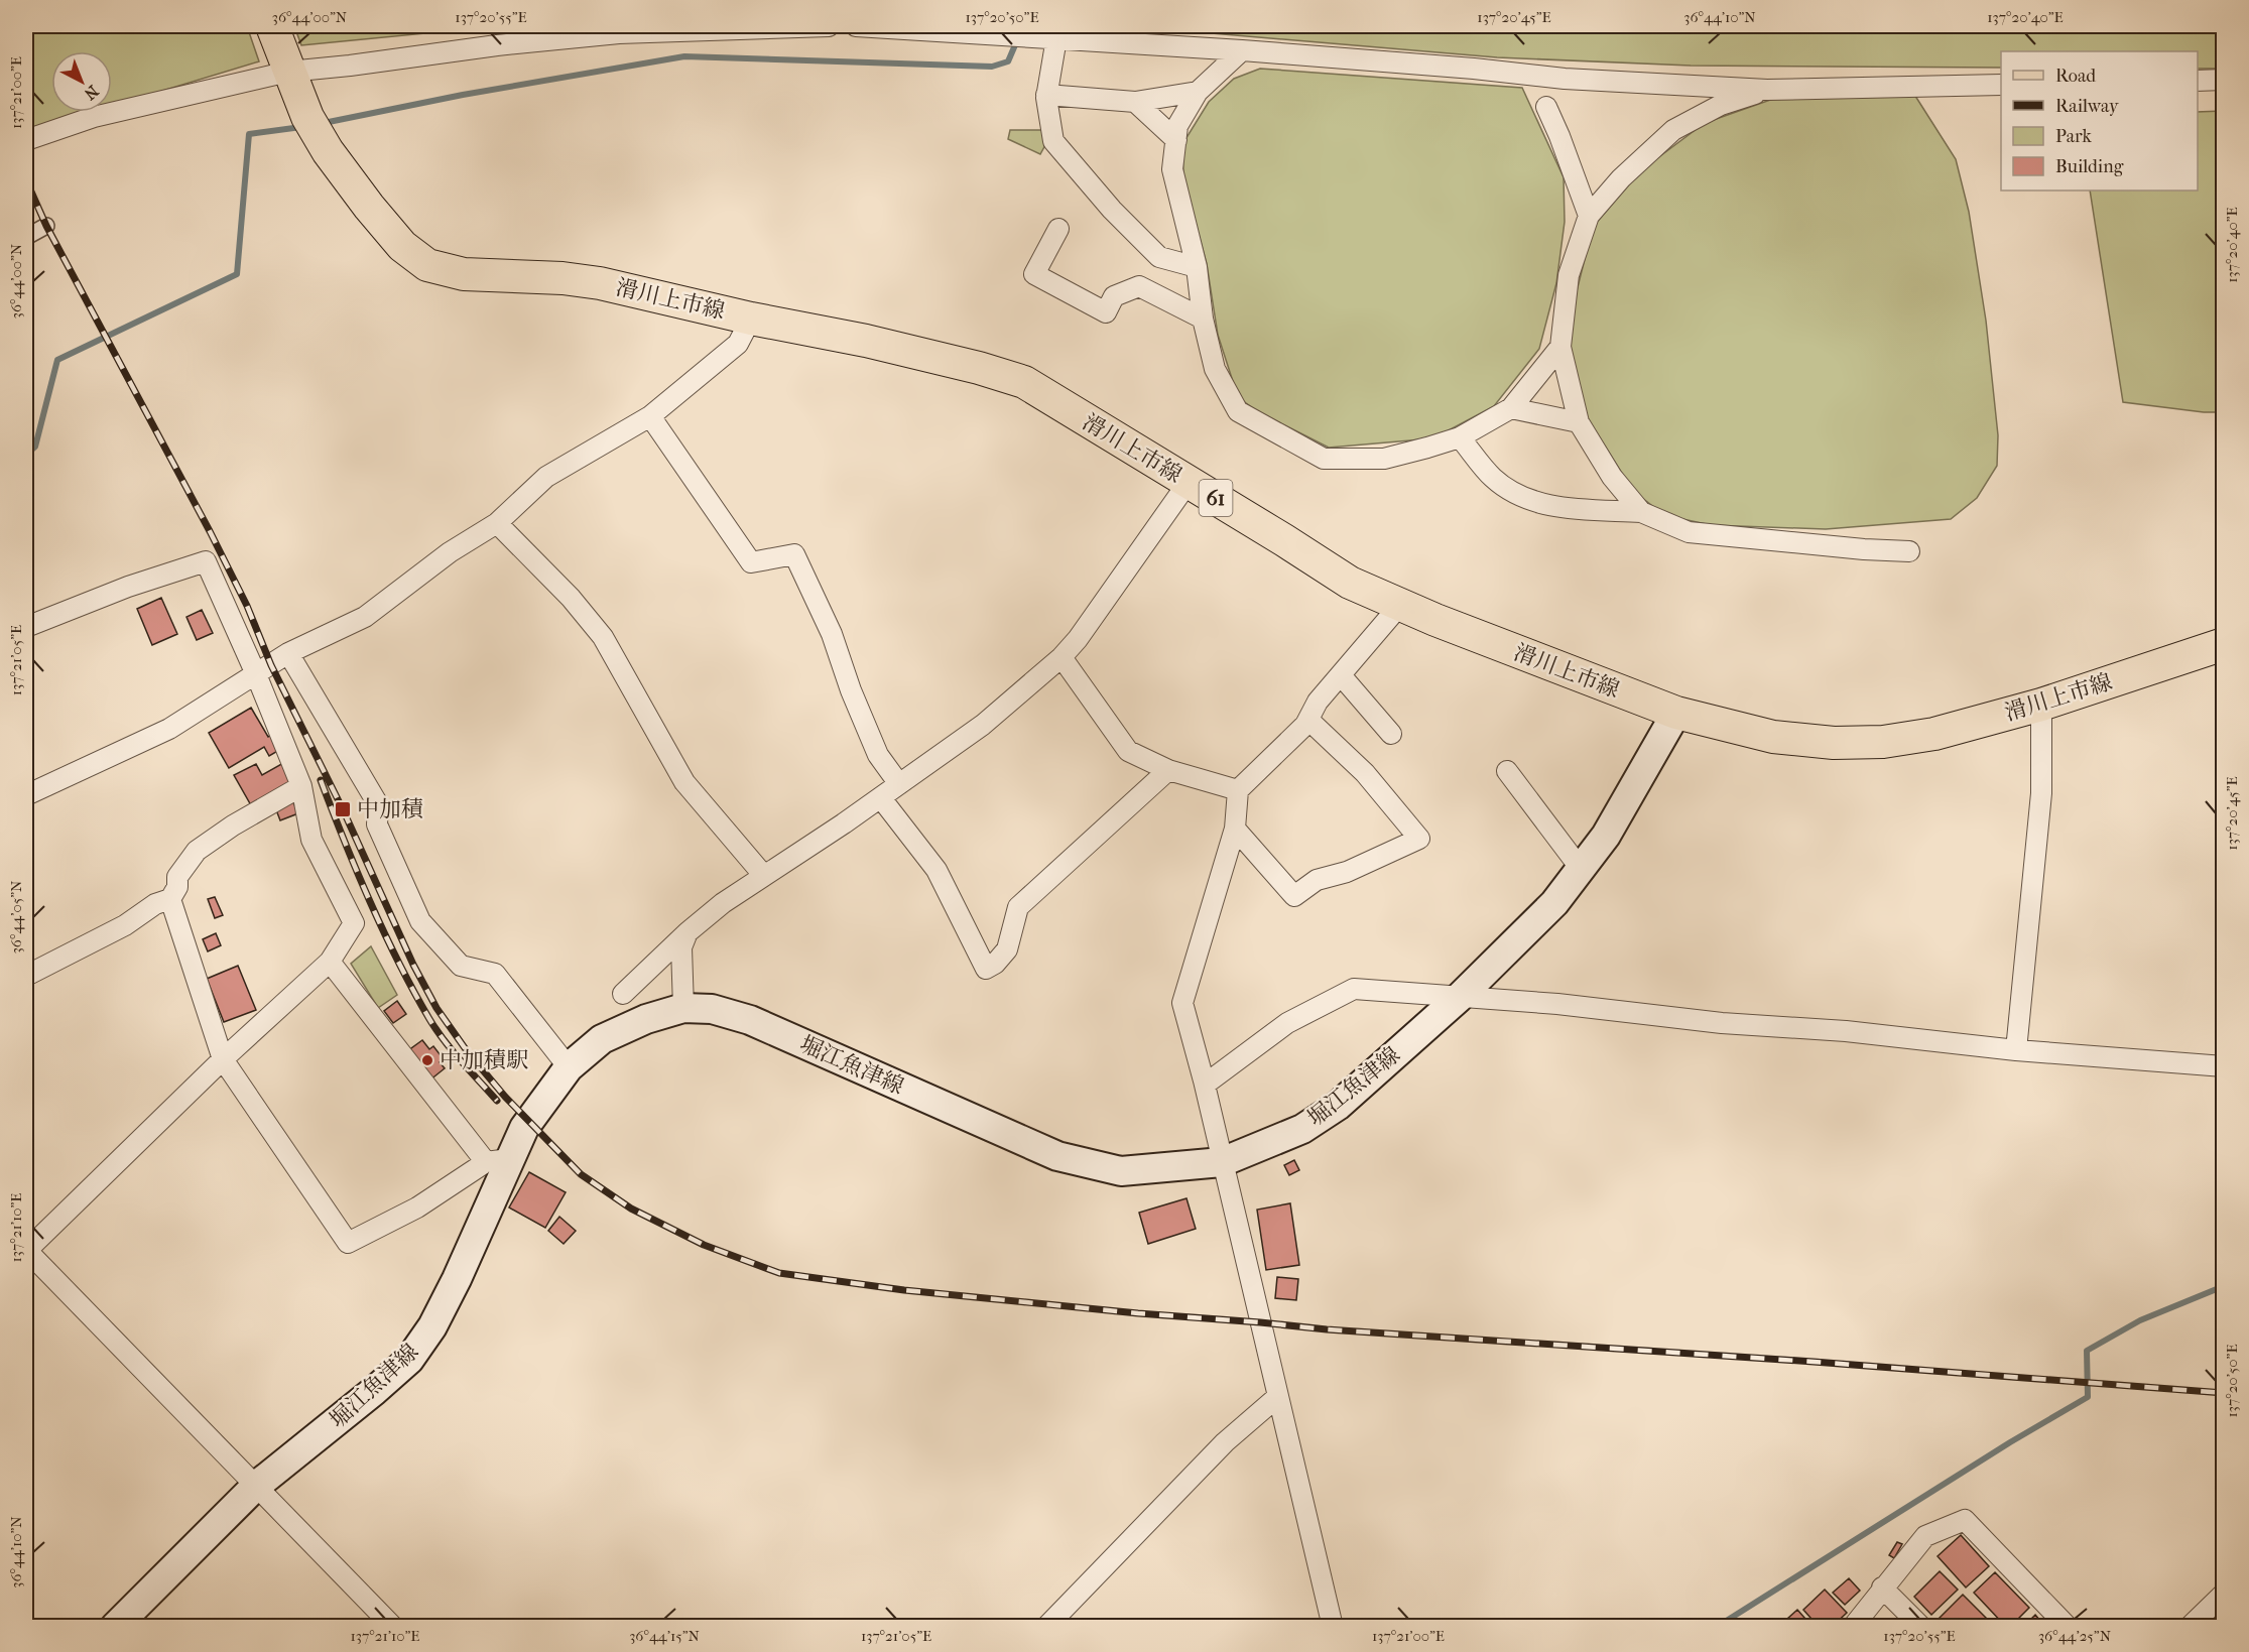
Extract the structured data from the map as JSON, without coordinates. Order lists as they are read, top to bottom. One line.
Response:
{"streets":{"main road":["滑川上市線","61","堀江魚津線"]},"crossings":[["滑川上市線","堀江魚津線"]],"places":{"transit":["中加積"],"other":["中加積駅"]},"legend":["Road","Railway","Park","Building"],"north":"bottom right","coordinates":["36°44'00\"N","137°20'55\"E","137°20'50\"E","137°20'45\"E","36°44'10\"N","137°20'40\"E","137°21'00\"E","137°21'05\"E","36°44'05\"N","137°21'10\"E","36°44'15\"N","36°44'25\"N"]}
